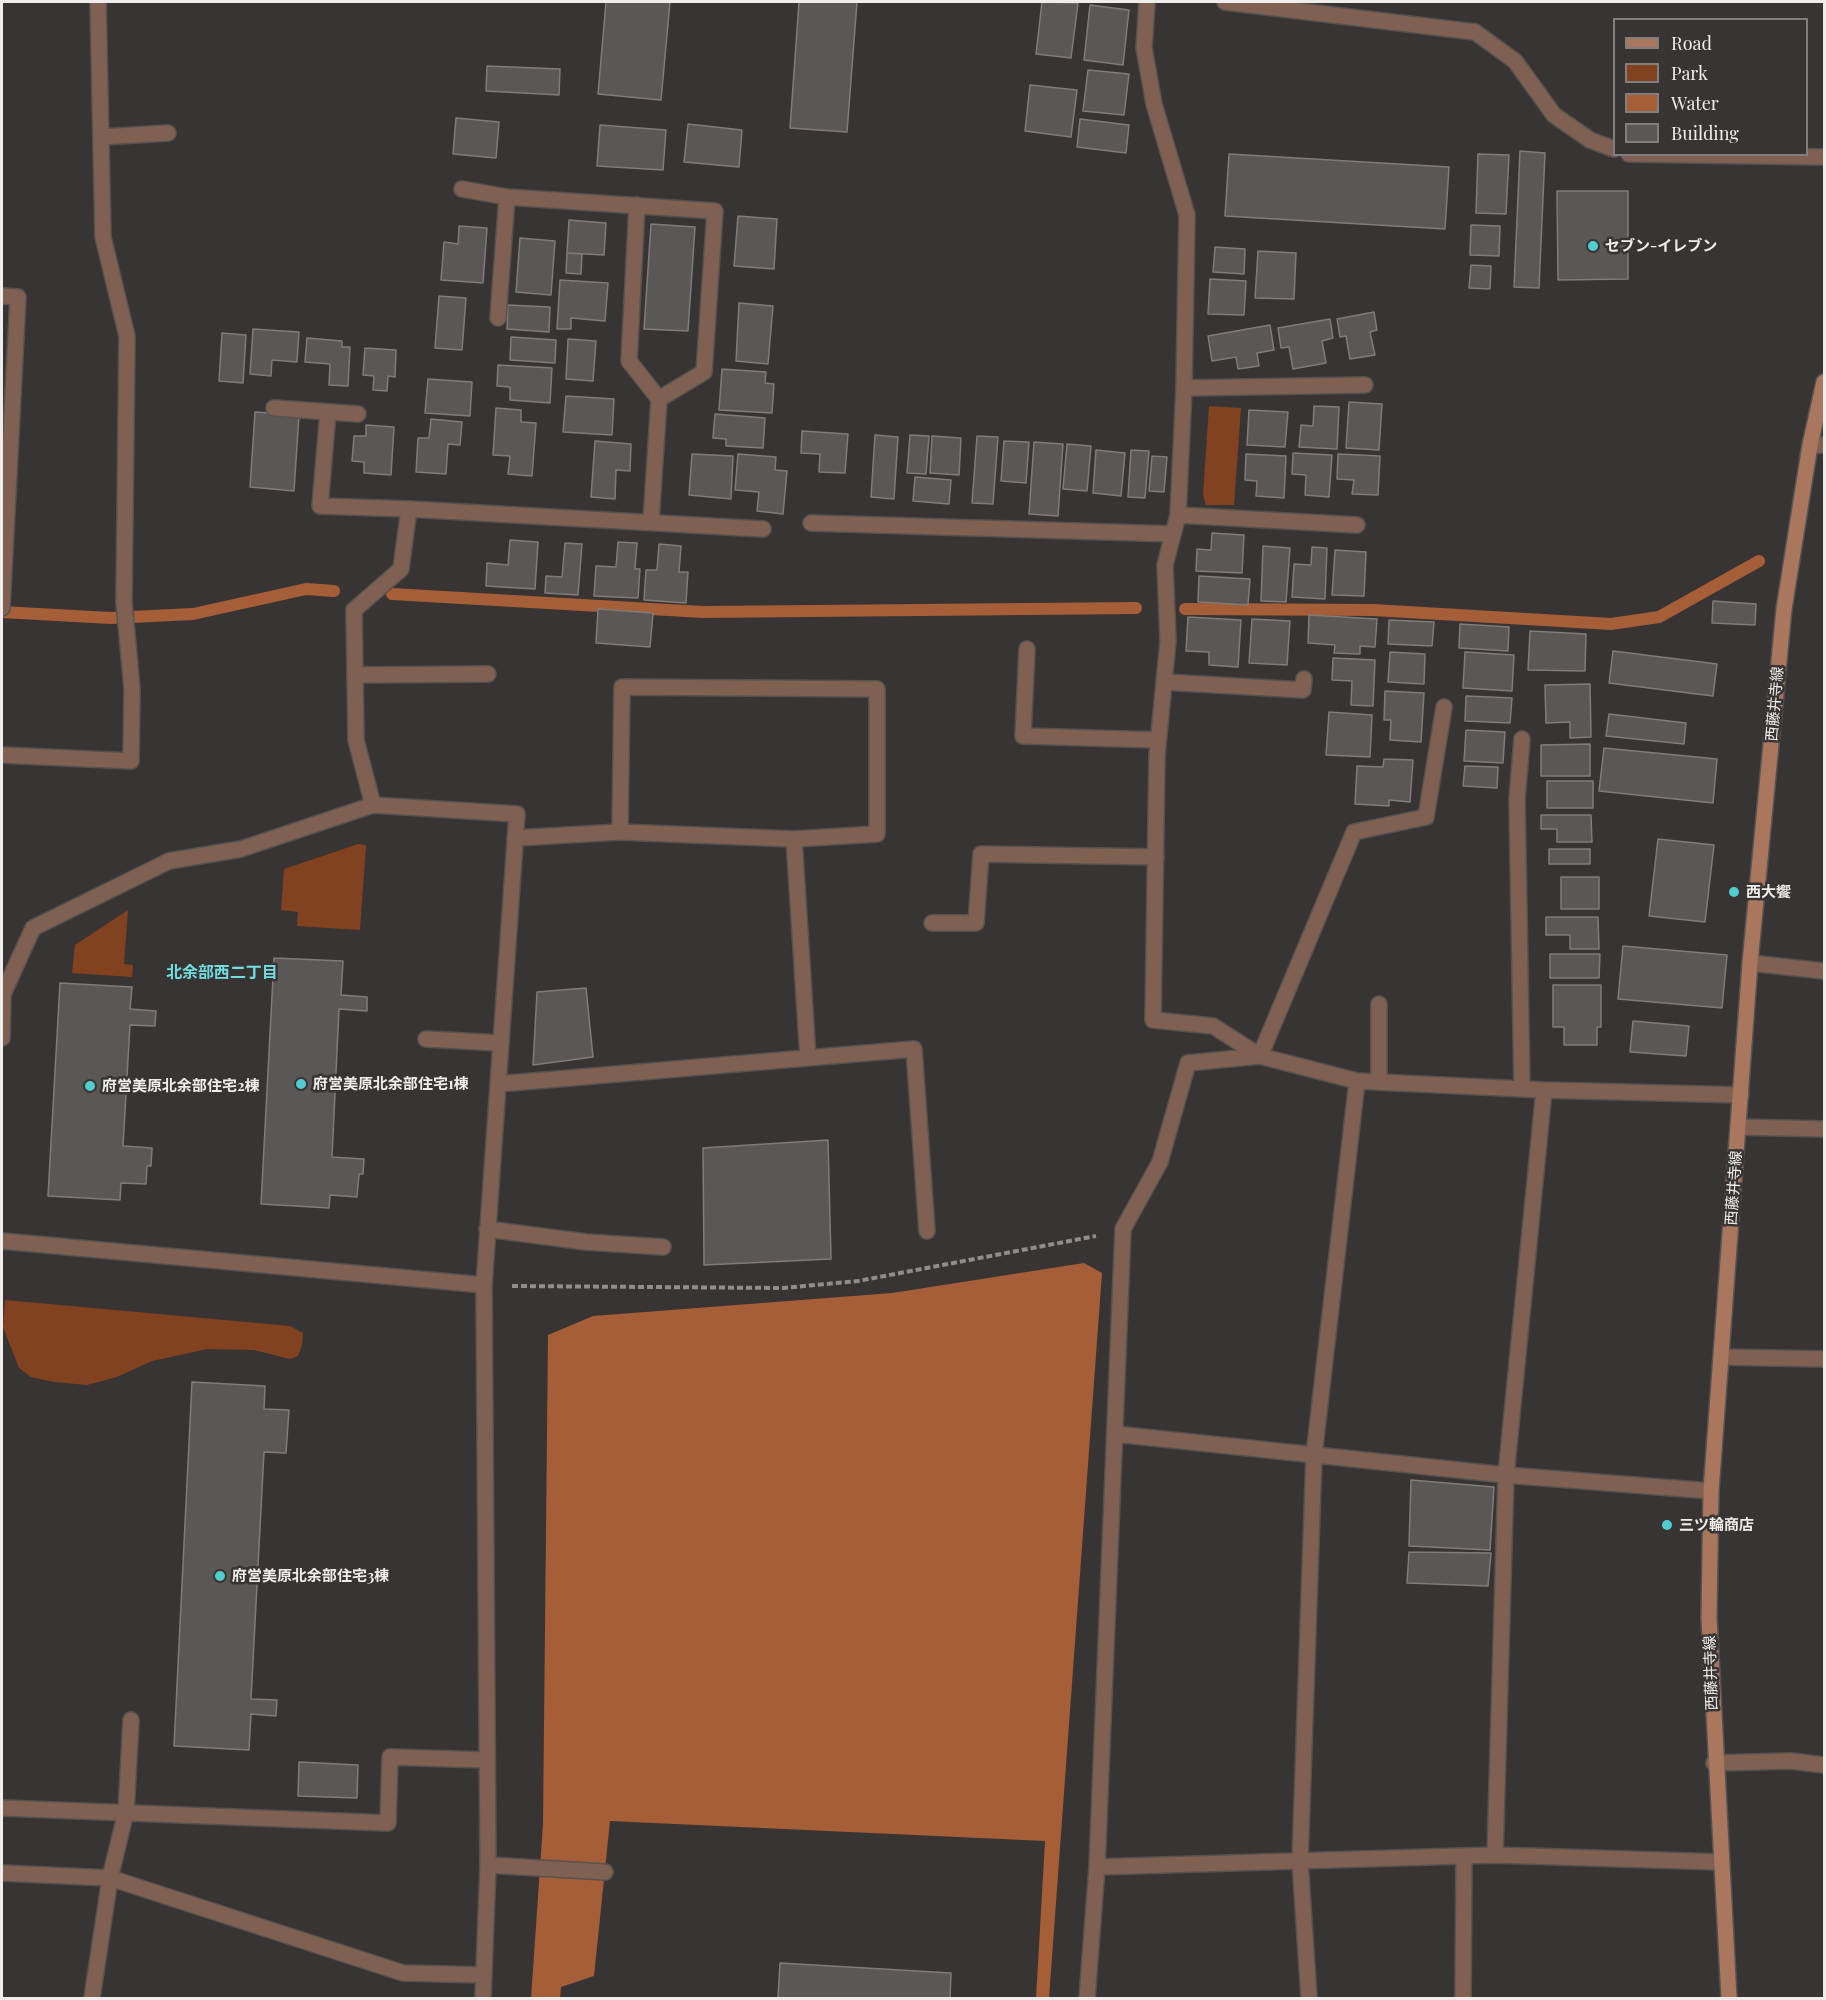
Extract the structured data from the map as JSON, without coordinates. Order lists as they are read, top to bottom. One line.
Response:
{"streets":{"main road":["西藤井寺線"]},"districts":["北余部西二丁目"],"places":["セブン-イレブン","西大饗","府営美原北余部住宅1棟","府営美原北余部住宅2棟","三ツ輪商店","府営美原北余部住宅3棟"],"legend":["Road","Park","Water","Building"]}
